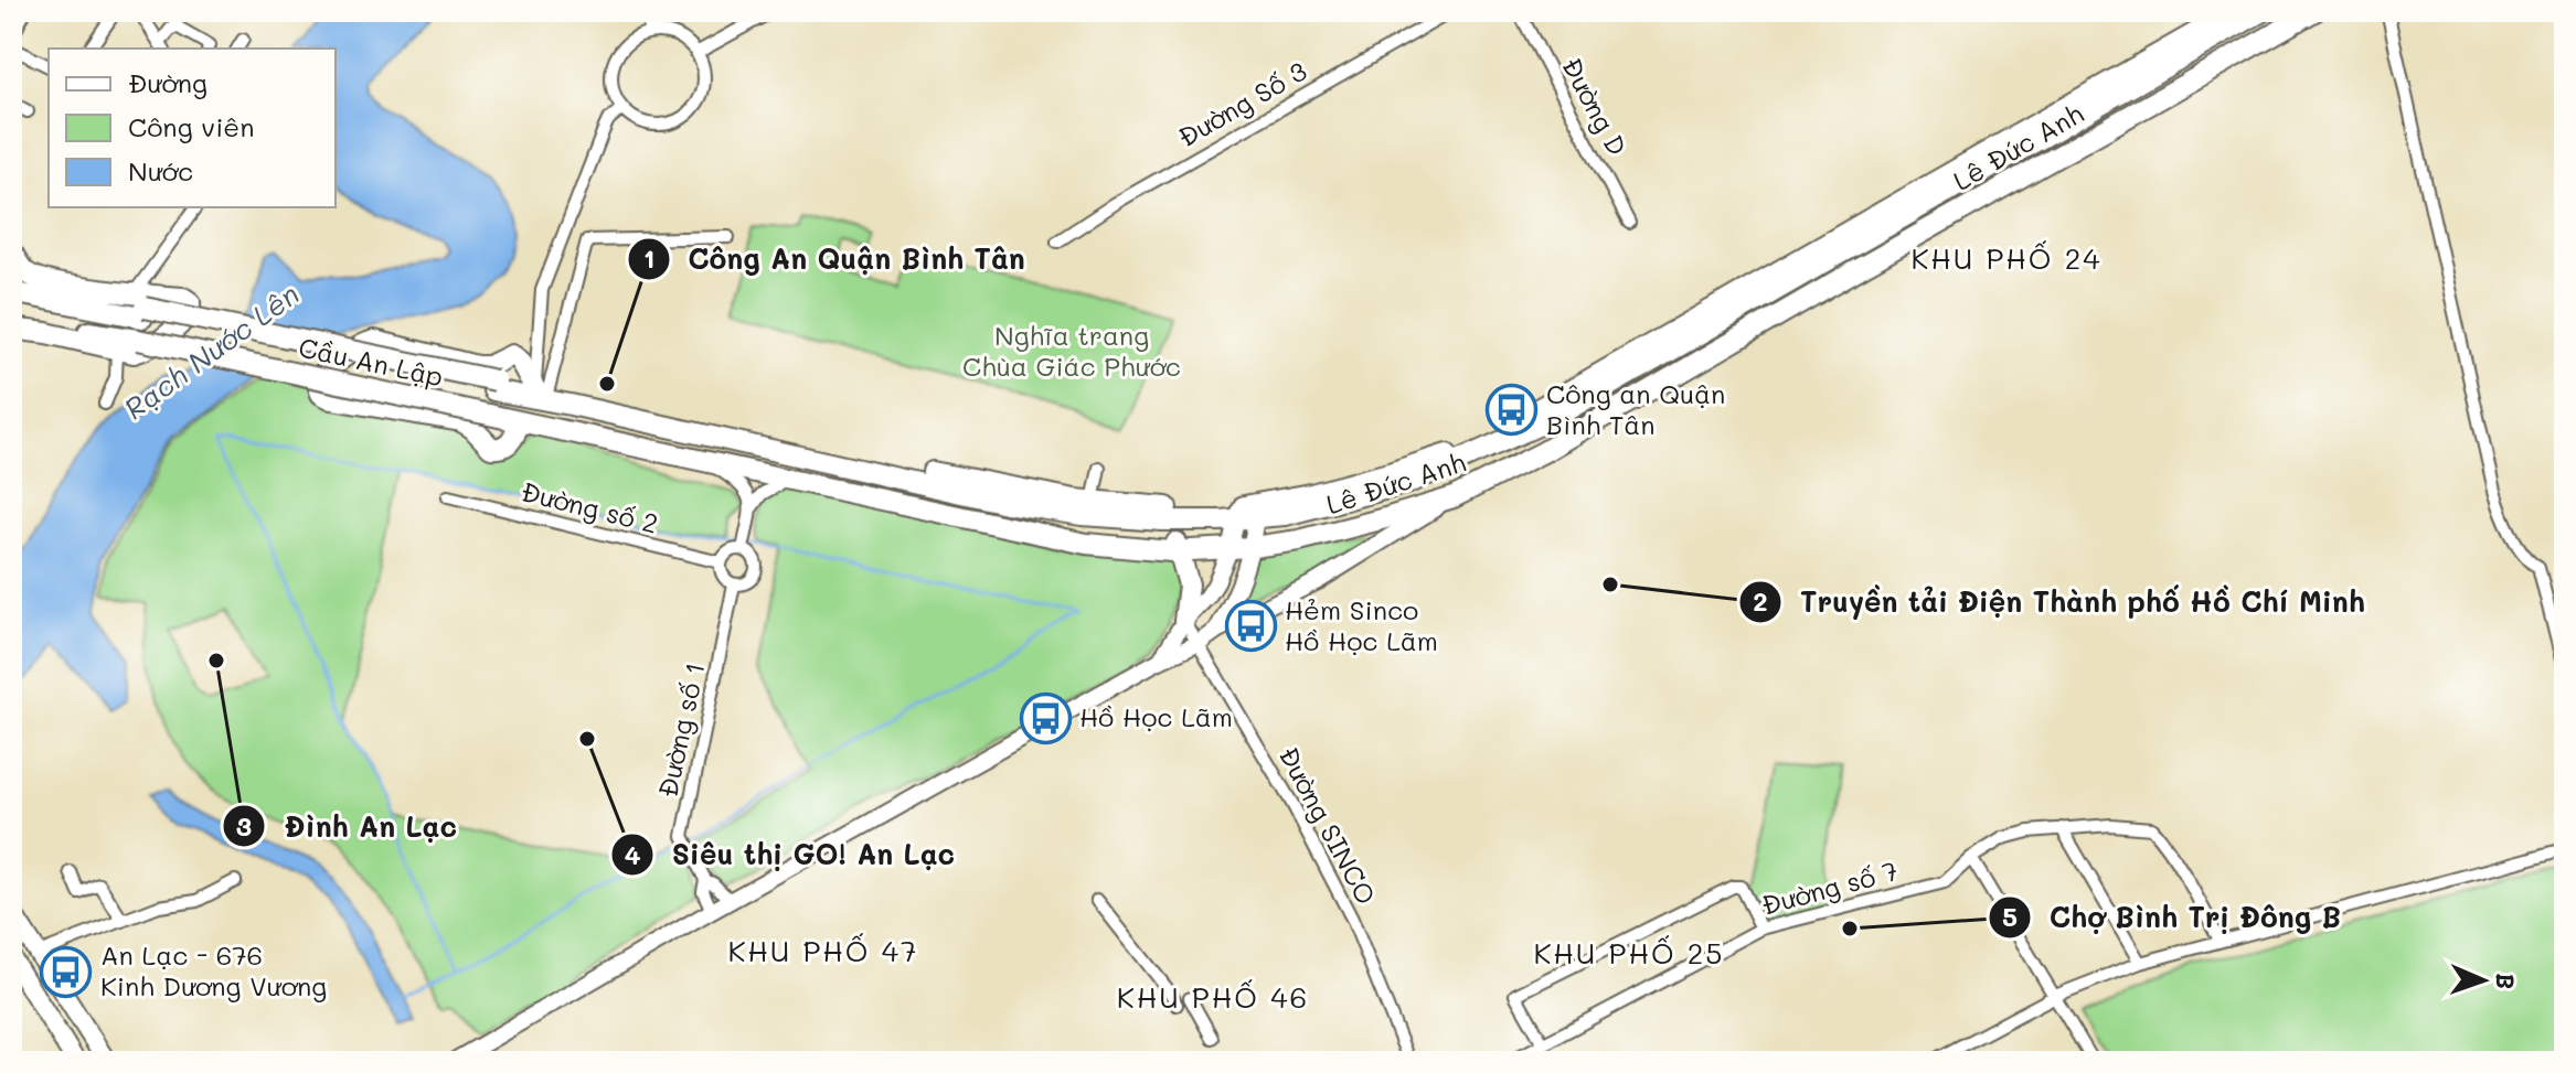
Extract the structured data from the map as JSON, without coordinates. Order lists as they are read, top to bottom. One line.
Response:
{"streets":{"highway":["Lê Đức Anh","Cầu An Lập"],"street":["Đường Số 3","Đường D","Đường số 2","Đường số 1","Đường SINCO","Đường số 7"]},"crossings":[["Lê Đức Anh","Cầu An Lập"],["Đường số 2","Đường số 1"]],"districts":["KHU PHỐ 24","KHU PHỐ 47","KHU PHỐ 25","KHU PHỐ 46"],"water":["Rạch Nước Lên"],"parks":["Nghĩa trang Chùa Giác Phước"],"places":{"other":["Công An Quận Bình Tân","Truyền tải Điện Thành phố Hồ Chí Minh","Đình An Lạc","Siêu thị GO! An Lạc","Chợ Bình Trị Đông B"],"bus stop":["Công an Quận Bình Tân","Hẻm Sinco Hồ Học Lãm","Hồ Học Lãm","An Lạc - 676 Kinh Dương Vương"]},"legend":["Đường","Công viên","Nước"],"north":"right"}
